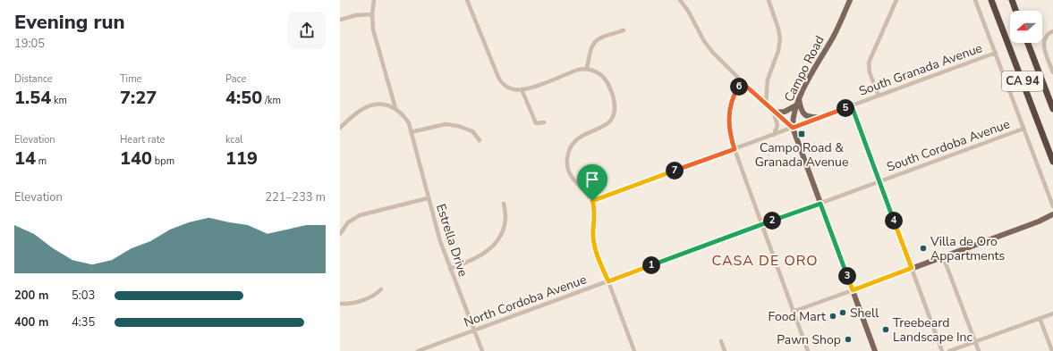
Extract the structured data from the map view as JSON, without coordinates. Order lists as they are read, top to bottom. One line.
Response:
{"streets":{"highway":["CA 94"],"main road":["Campo Road"],"street":["South Granada Avenue","South Cordoba Avenue","Estrella Drive","North Cordoba Avenue"]},"crossings":[["Campo Road","South Granada Avenue"],["Campo Road","South Cordoba Avenue"],["Campo Road","North Cordoba Avenue"],["South Cordoba Avenue","North Cordoba Avenue"],["Estrella Drive","North Cordoba Avenue"]],"districts":["CASA DE ORO"],"places":{"transit":["Campo Road & Granada Avenue"],"other":["Villa de Oro Appartments","Shell","Food Mart","Treebeard Landscape Inc","Pawn Shop"]},"north":"left","page":{"heading":["Evening run","19:05"],"stats":[["Distance","1.54 km"],["Time","7:27"],["Pace","4:50 /km"],["Elevation","14 m"],["Heart rate","140 bpm"],["kcal","119"]],"pins":["6","5","7","2","4","1","3"],"chart":["Elevation","221–233 m"],"list":[{"name":"200 m","note":"5:03"},{"name":"400 m","note":"4:35"}]}}
